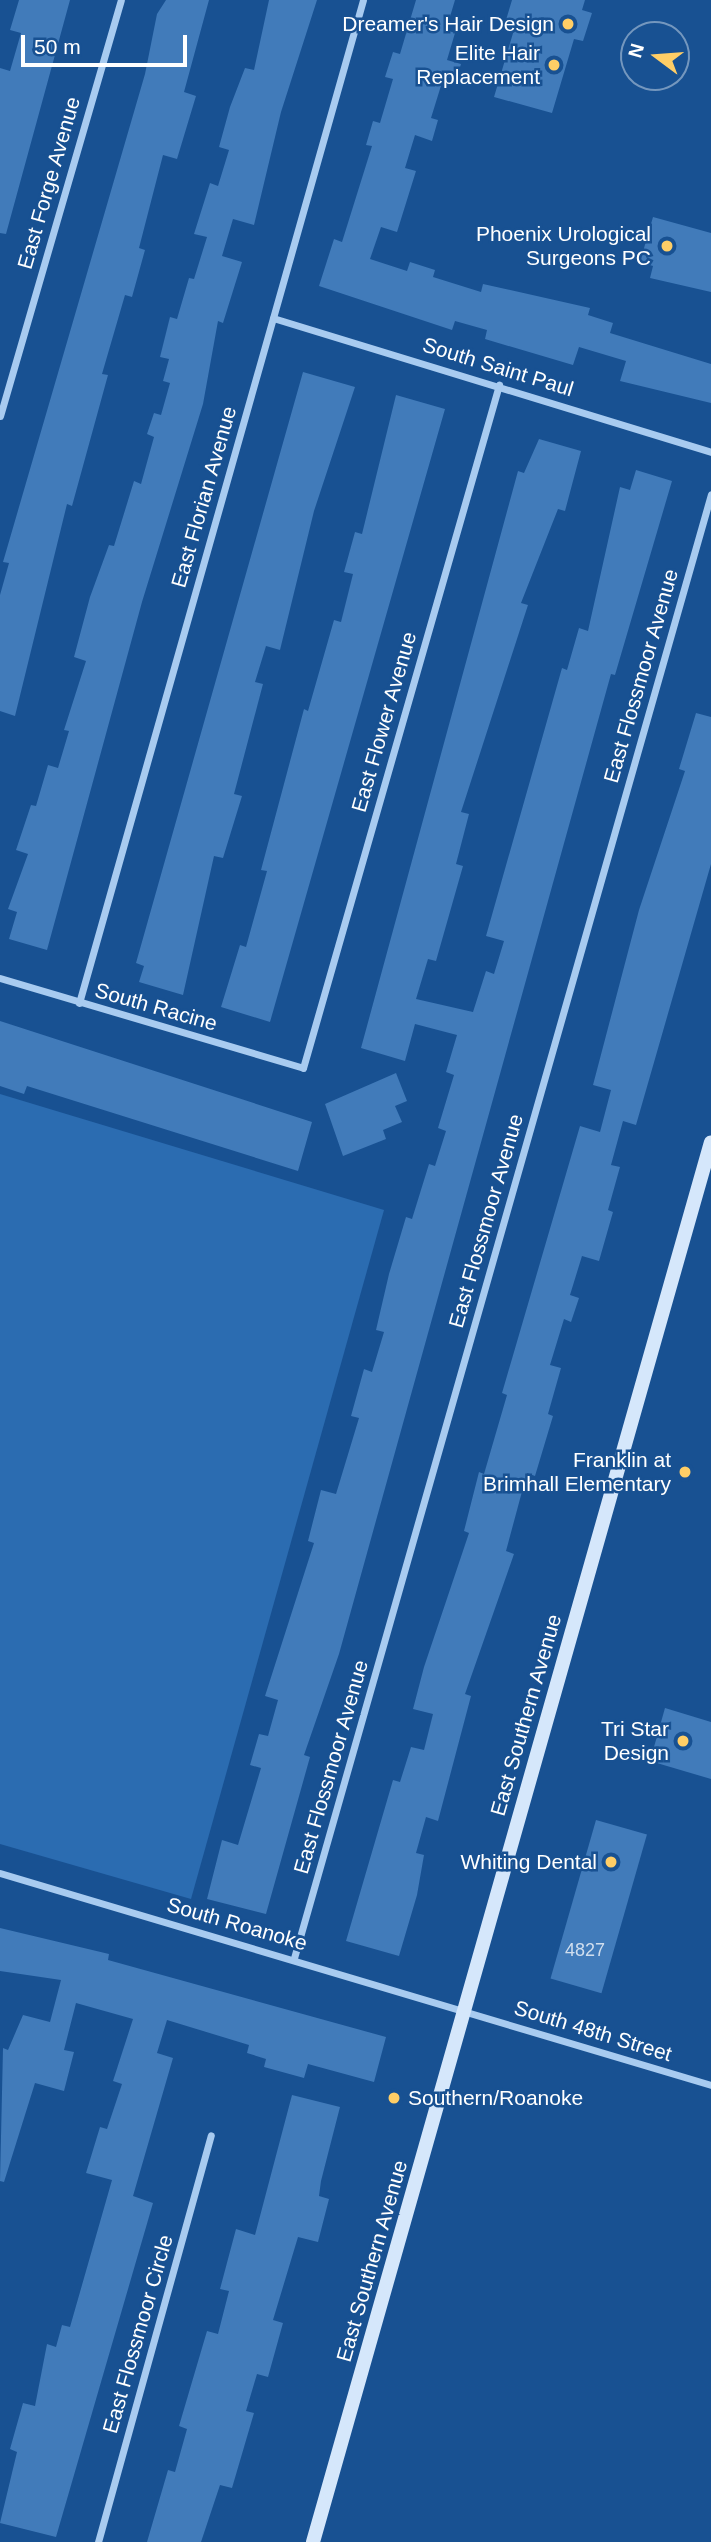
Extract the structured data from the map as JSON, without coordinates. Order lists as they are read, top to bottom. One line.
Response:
{"streets":{"main road":["East Southern Avenue"],"street":["East Forge Avenue","South Saint Paul","East Florian Avenue","East Flossmoor Avenue","East Flower Avenue","South Racine","South Roanoke","South 48th Street","East Flossmoor Circle"]},"crossings":[["South Saint Paul","East Florian Avenue"],["South Saint Paul","East Flower Avenue"],["East Florian Avenue","South Racine"],["East Flossmoor Avenue","South Roanoke"],["East Flower Avenue","South Racine"],["East Southern Avenue","South Roanoke"],["East Southern Avenue","South 48th Street"],["South Roanoke","South 48th Street"]],"places":["Dreamer's Hair Design","Elite Hair Replacement","Phoenix Urological Surgeons PC","Franklin at Brimhall Elementary","Tri Star Design","Whiting Dental","Southern/Roanoke"],"house_numbers":["4827"],"scale_bar":"50 m","north":"left"}
